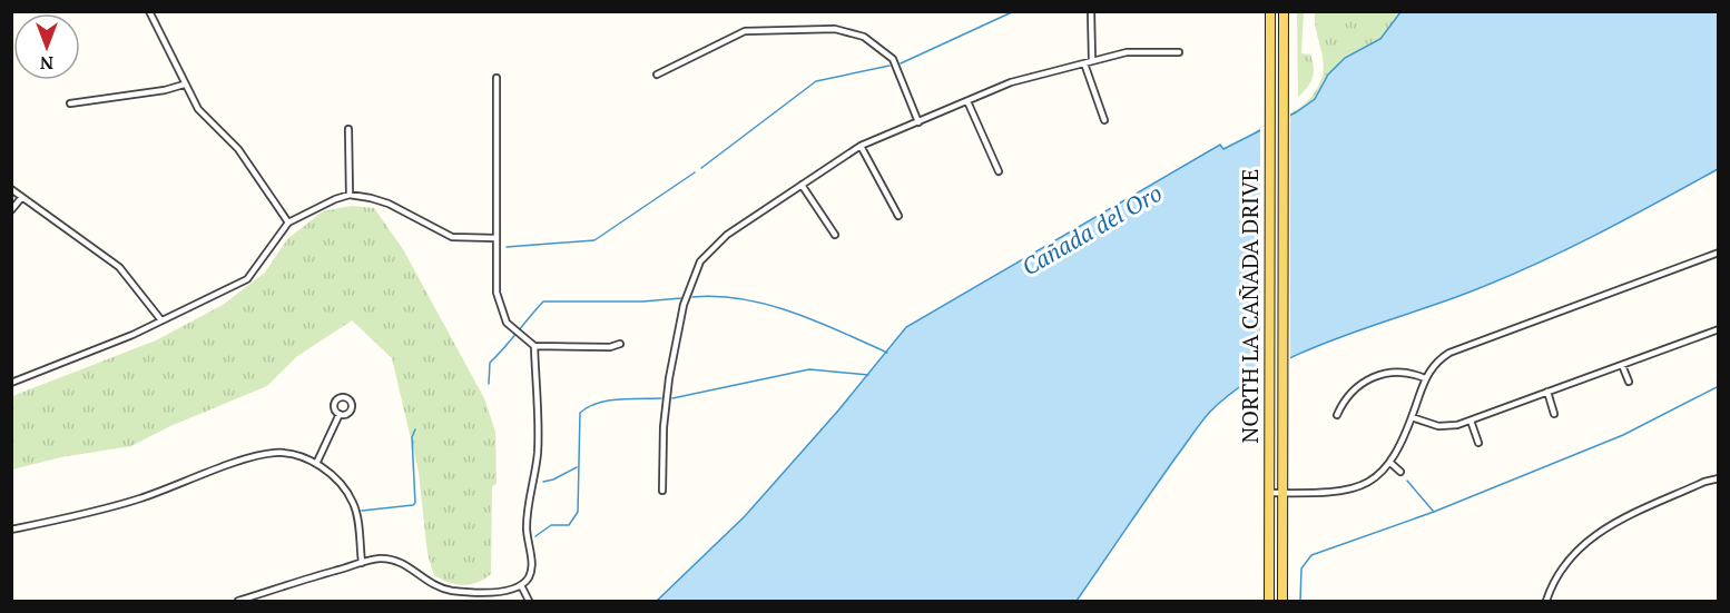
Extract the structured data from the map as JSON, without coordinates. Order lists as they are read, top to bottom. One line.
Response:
{"streets":{"main road":["NORTH LA CAÑADA DRIVE"]},"water":["Cañada del Oro"],"north":"bottom"}
